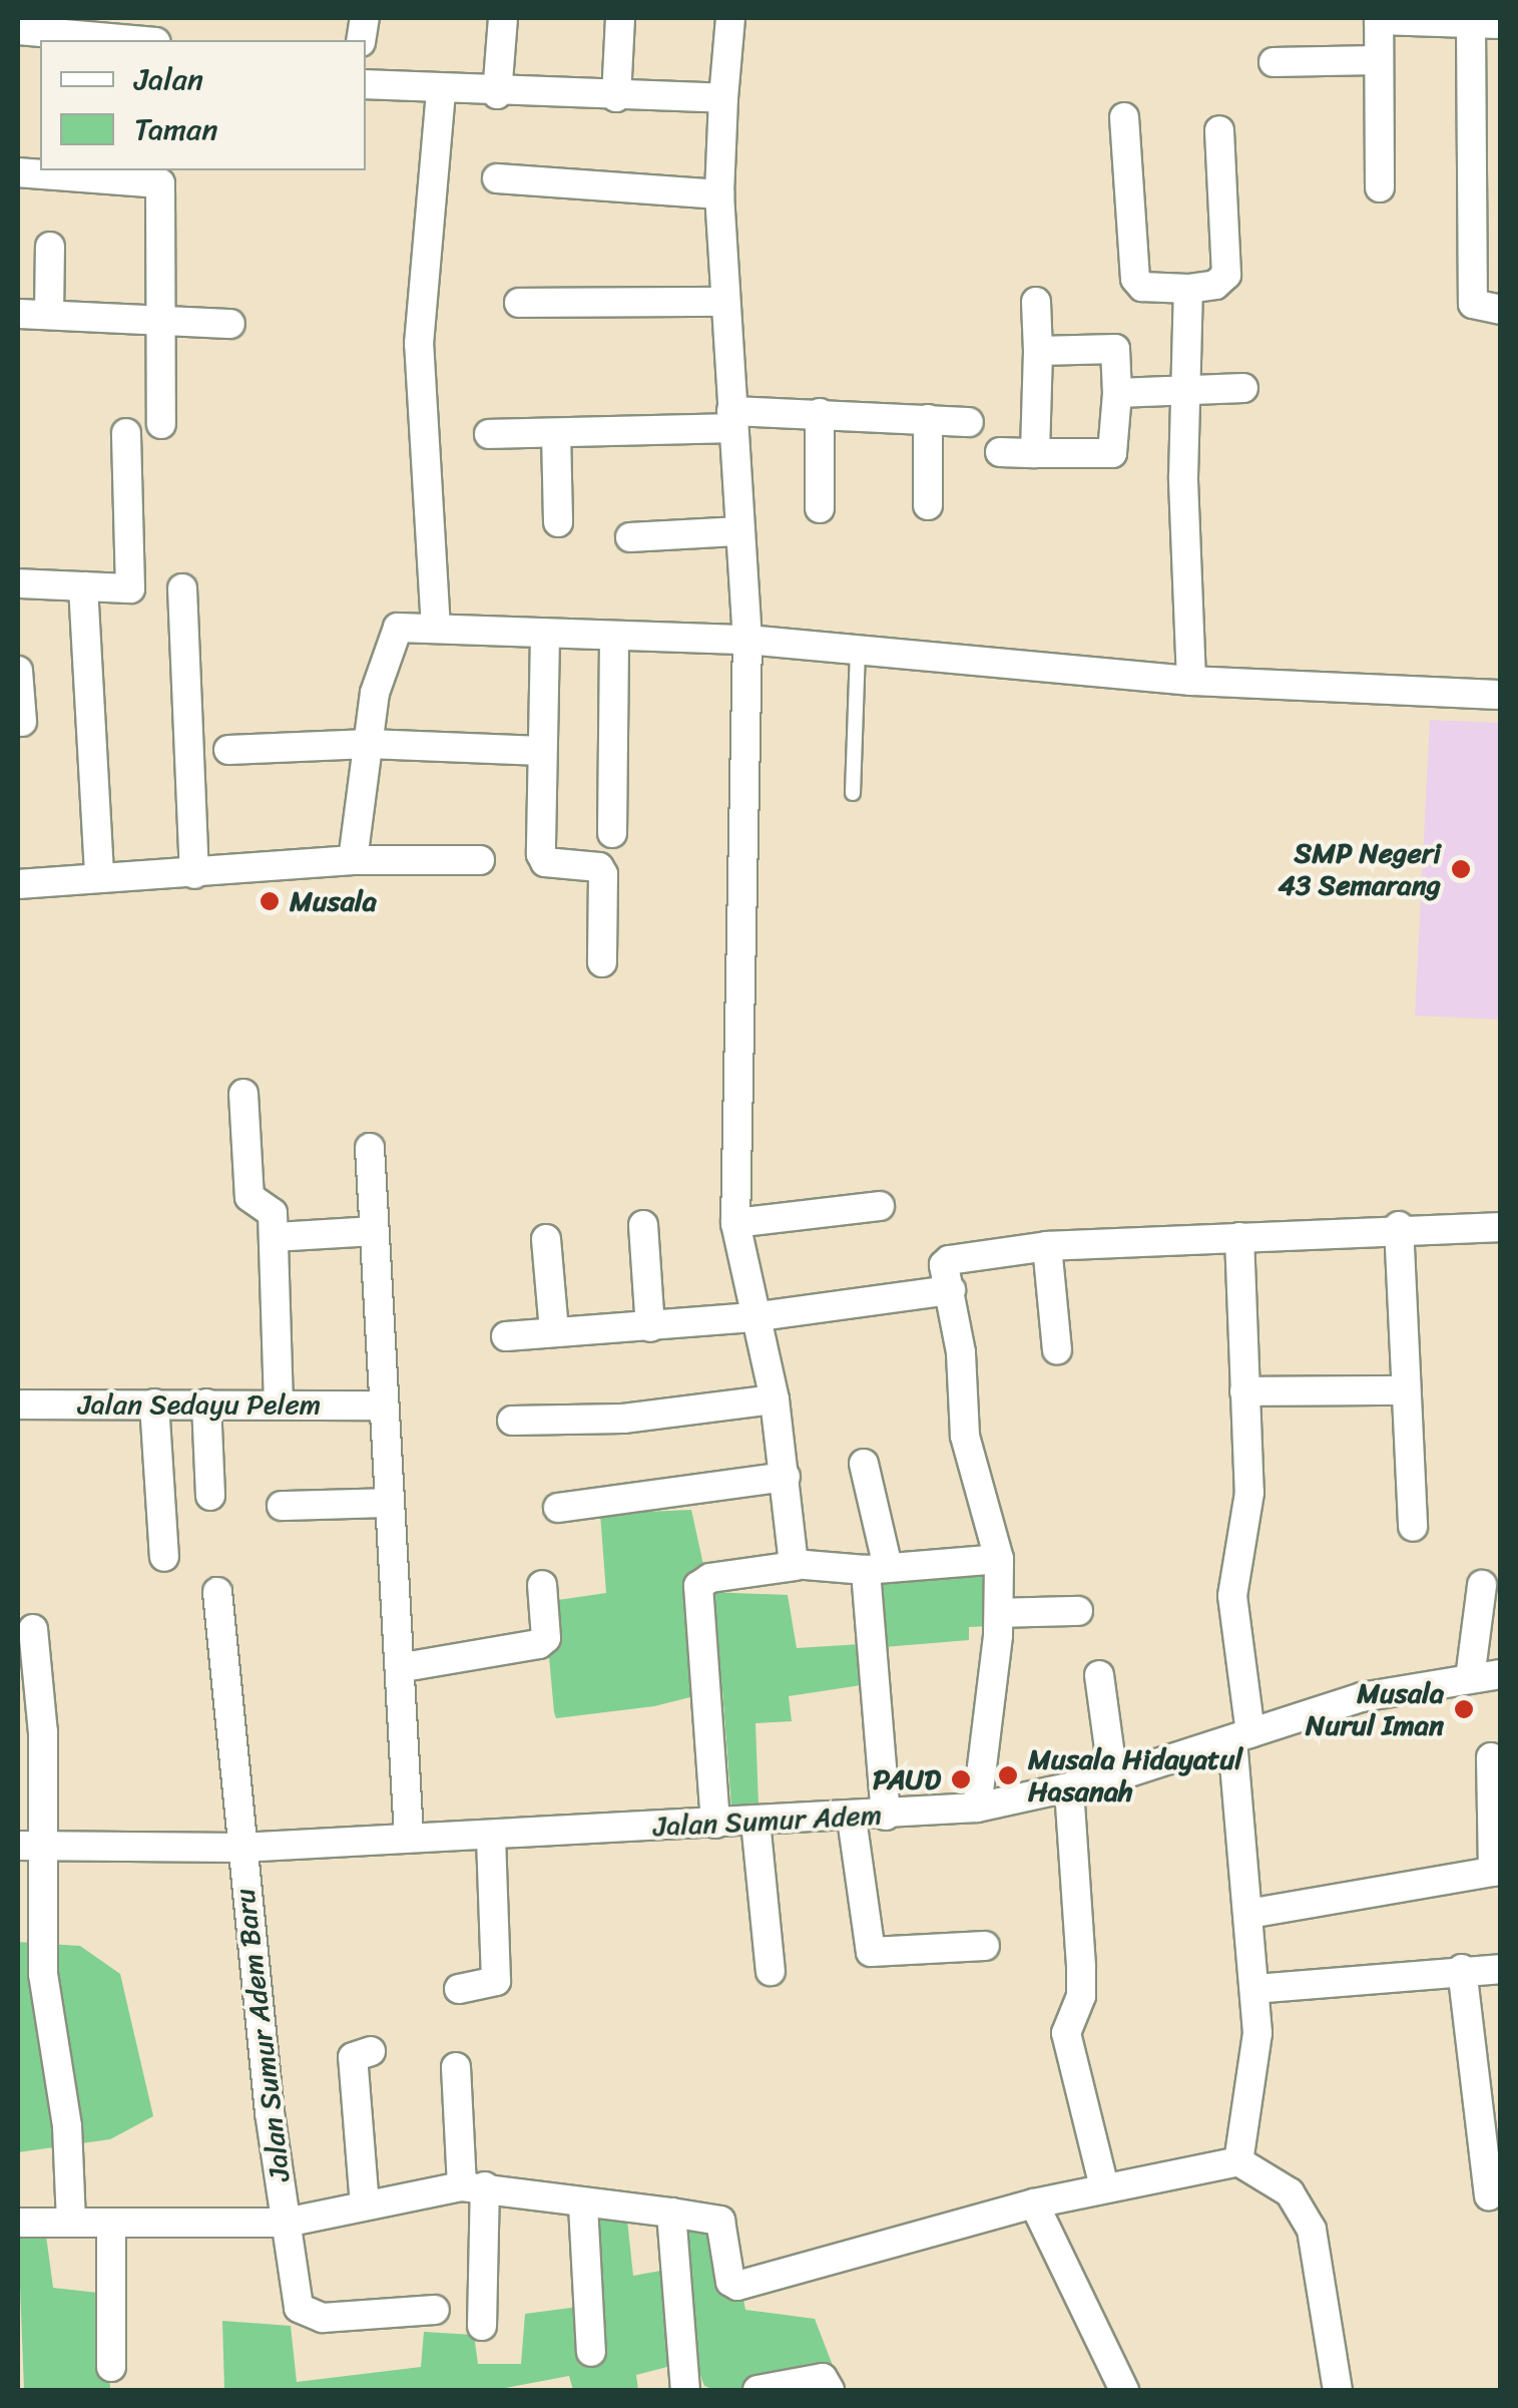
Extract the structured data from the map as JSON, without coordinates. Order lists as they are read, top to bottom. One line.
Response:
{"streets":{"street":["Jalan Sedayu Pelem","Jalan Sumur Adem","Jalan Sumur Adem Baru"]},"crossings":[["Jalan Sumur Adem","Jalan Sumur Adem Baru"]],"places":["SMP Negeri 43 Semarang","Musala","Musala Nurul Iman","Musala Hidayatul Hasanah","PAUD"],"legend":["Jalan","Taman"]}
